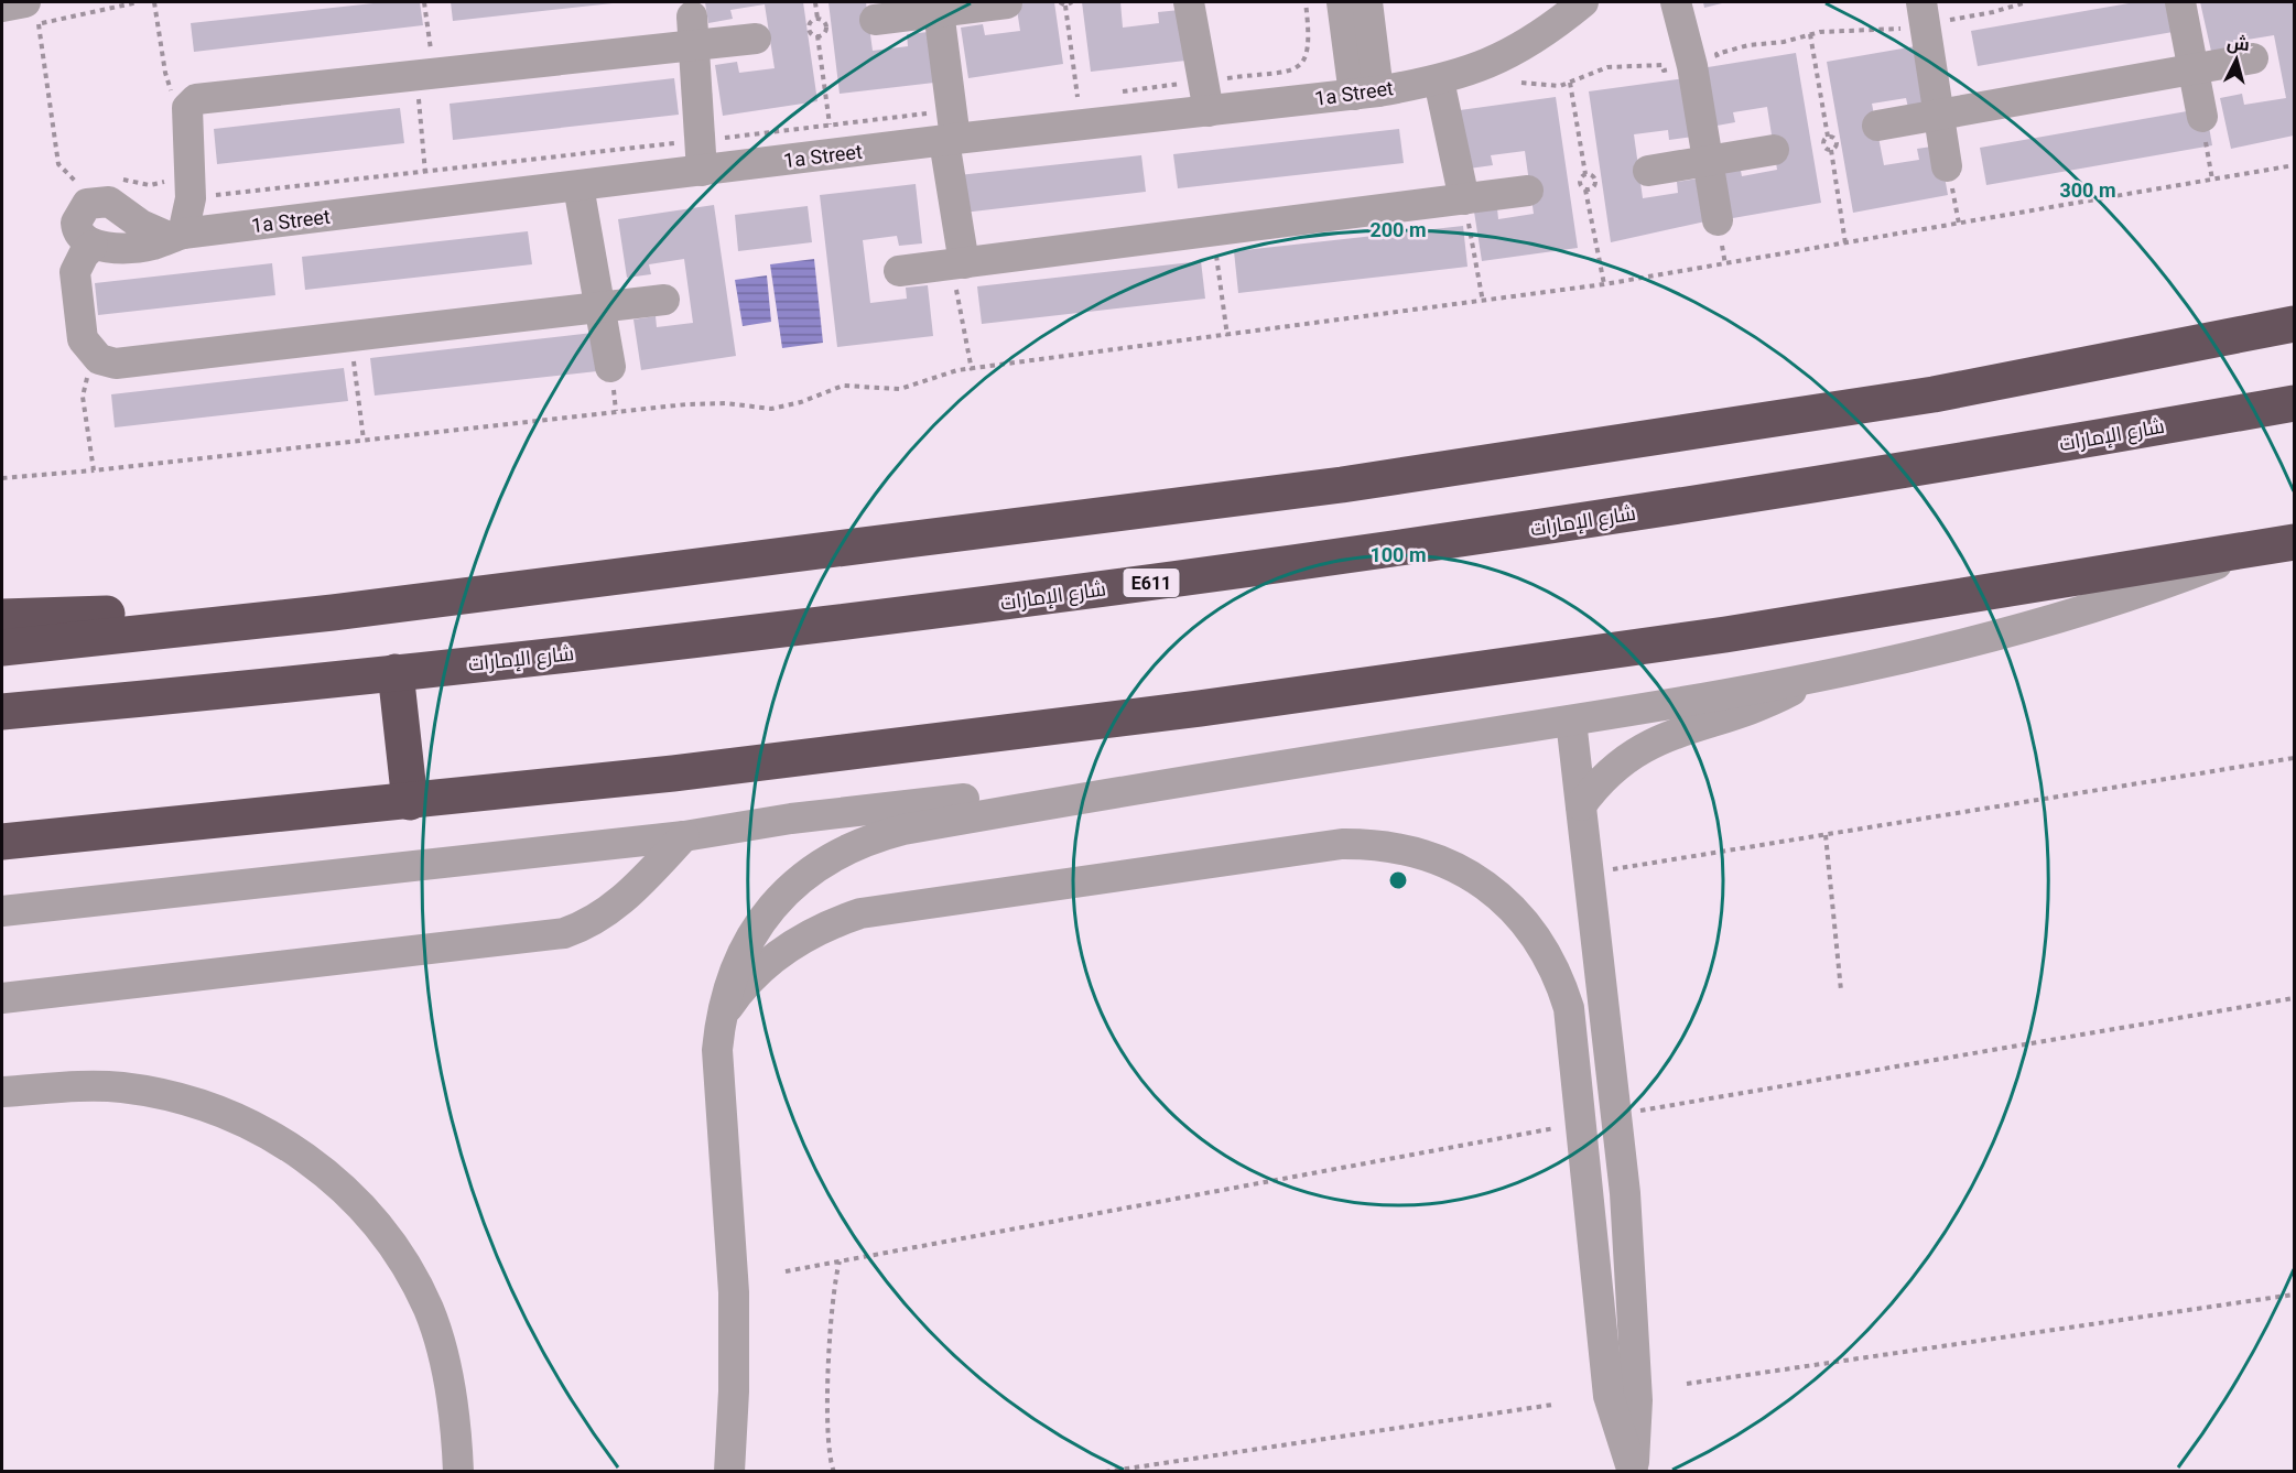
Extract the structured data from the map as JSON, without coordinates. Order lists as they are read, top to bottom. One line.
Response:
{"streets":{"highway":["شارع الإمارات","E611"],"street":["1a Street"]},"north":"top","rings":["300 m","200 m","100 m"]}
